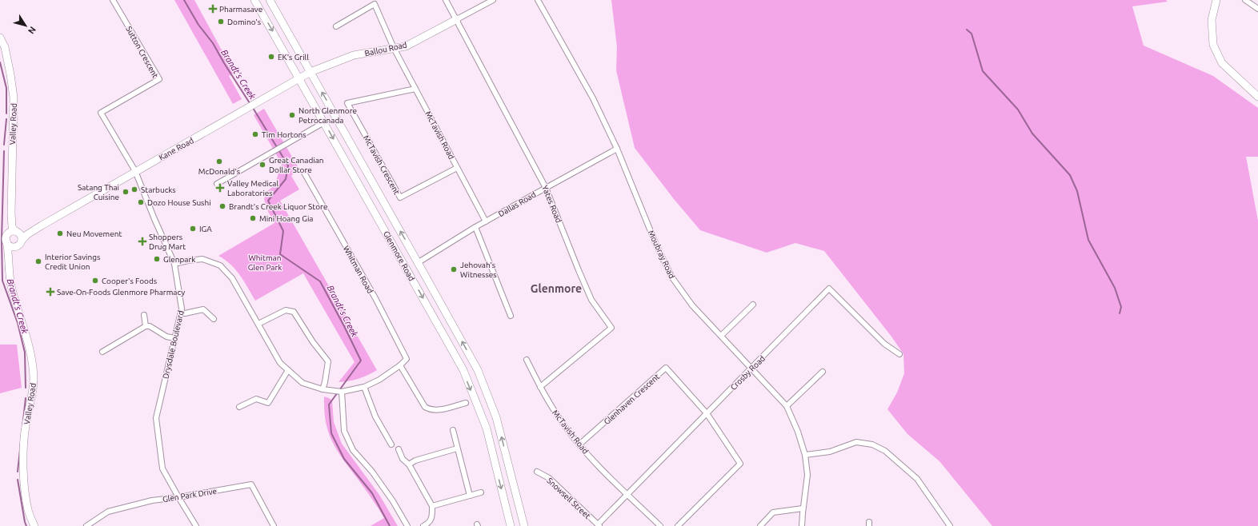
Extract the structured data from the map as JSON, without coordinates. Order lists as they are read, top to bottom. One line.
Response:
{"streets":{"street":["Ballou Road","Sutton Crescent","Valley Road","McTavish Road","Kane Road","McTavish Crescent","Dallas Road","Yates Road","Moubray Road","Glenmore Road","Whitman Road","Drysdale Boulevard","Crosby Road","Glenhaven Crescent","Glen Park Drive","Snowsell Street"]},"crossings":[["Ballou Road","McTavish Road"],["Ballou Road","Kane Road"],["Ballou Road","Yates Road"],["Ballou Road","Glenmore Road"],["Sutton Crescent","Drysdale Boulevard"],["Valley Road","Kane Road"],["McTavish Road","McTavish Crescent"],["McTavish Road","Dallas Road"],["McTavish Road","Yates Road"],["McTavish Road","Crosby Road"],["McTavish Road","Glenhaven Crescent"],["Kane Road","Glenmore Road"],["Kane Road","Drysdale Boulevard"],["Dallas Road","Yates Road"],["Dallas Road","Moubray Road"],["Dallas Road","Glenmore Road"],["Moubray Road","Crosby Road"],["Drysdale Boulevard","Glen Park Drive"],["Crosby Road","Glenhaven Crescent"],["Crosby Road","Snowsell Street"]],"districts":["Glenmore"],"water":["Brandt's Creek"],"parks":["Whitman Glen Park"],"places":{"health":["Pharmasave","Valley Medical Laboratories","Shoppers Drug Mart","Save-On-Foods Glenmore Pharmacy"],"other":["Domino's","EK's Grill","North Glenmore Petrocanada","Tim Hortons","McDonald's","Great Canadian Dollar Store","Starbucks","Satang Thai Cuisine","Dozo House Sushi","Brandt's Creek Liquor Store","Mini Hoang Gia","IGA","Neu Movement","Glenpark","Interior Savings Credit Union","Jehovah's Witnesses","Cooper's Foods"]},"north":"bottom right"}
